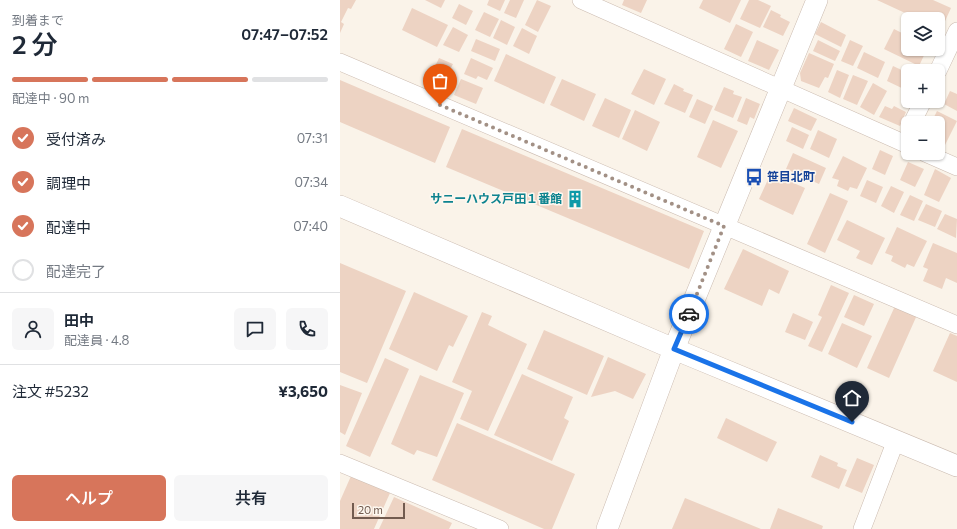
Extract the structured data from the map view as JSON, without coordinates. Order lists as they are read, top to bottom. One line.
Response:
{"places":{"bus stop":["笹目北町"],"building":["サニーハウス戸田１番館"]},"scale_bar":"20 m","page":{"heading":["2 分","到着まで","07:47–07:52"],"panel":["田中","配達員 · 4.8","注文 #5232","¥3,650"],"map_buttons":["+","−"],"bar":"配達中 · 90 m","list":[["受付済み","07:31"],["調理中","07:34"],["配達中","07:40"],"配達完了"],"buttons":["ヘルプ","共有"],"scale":"20 m"}}
